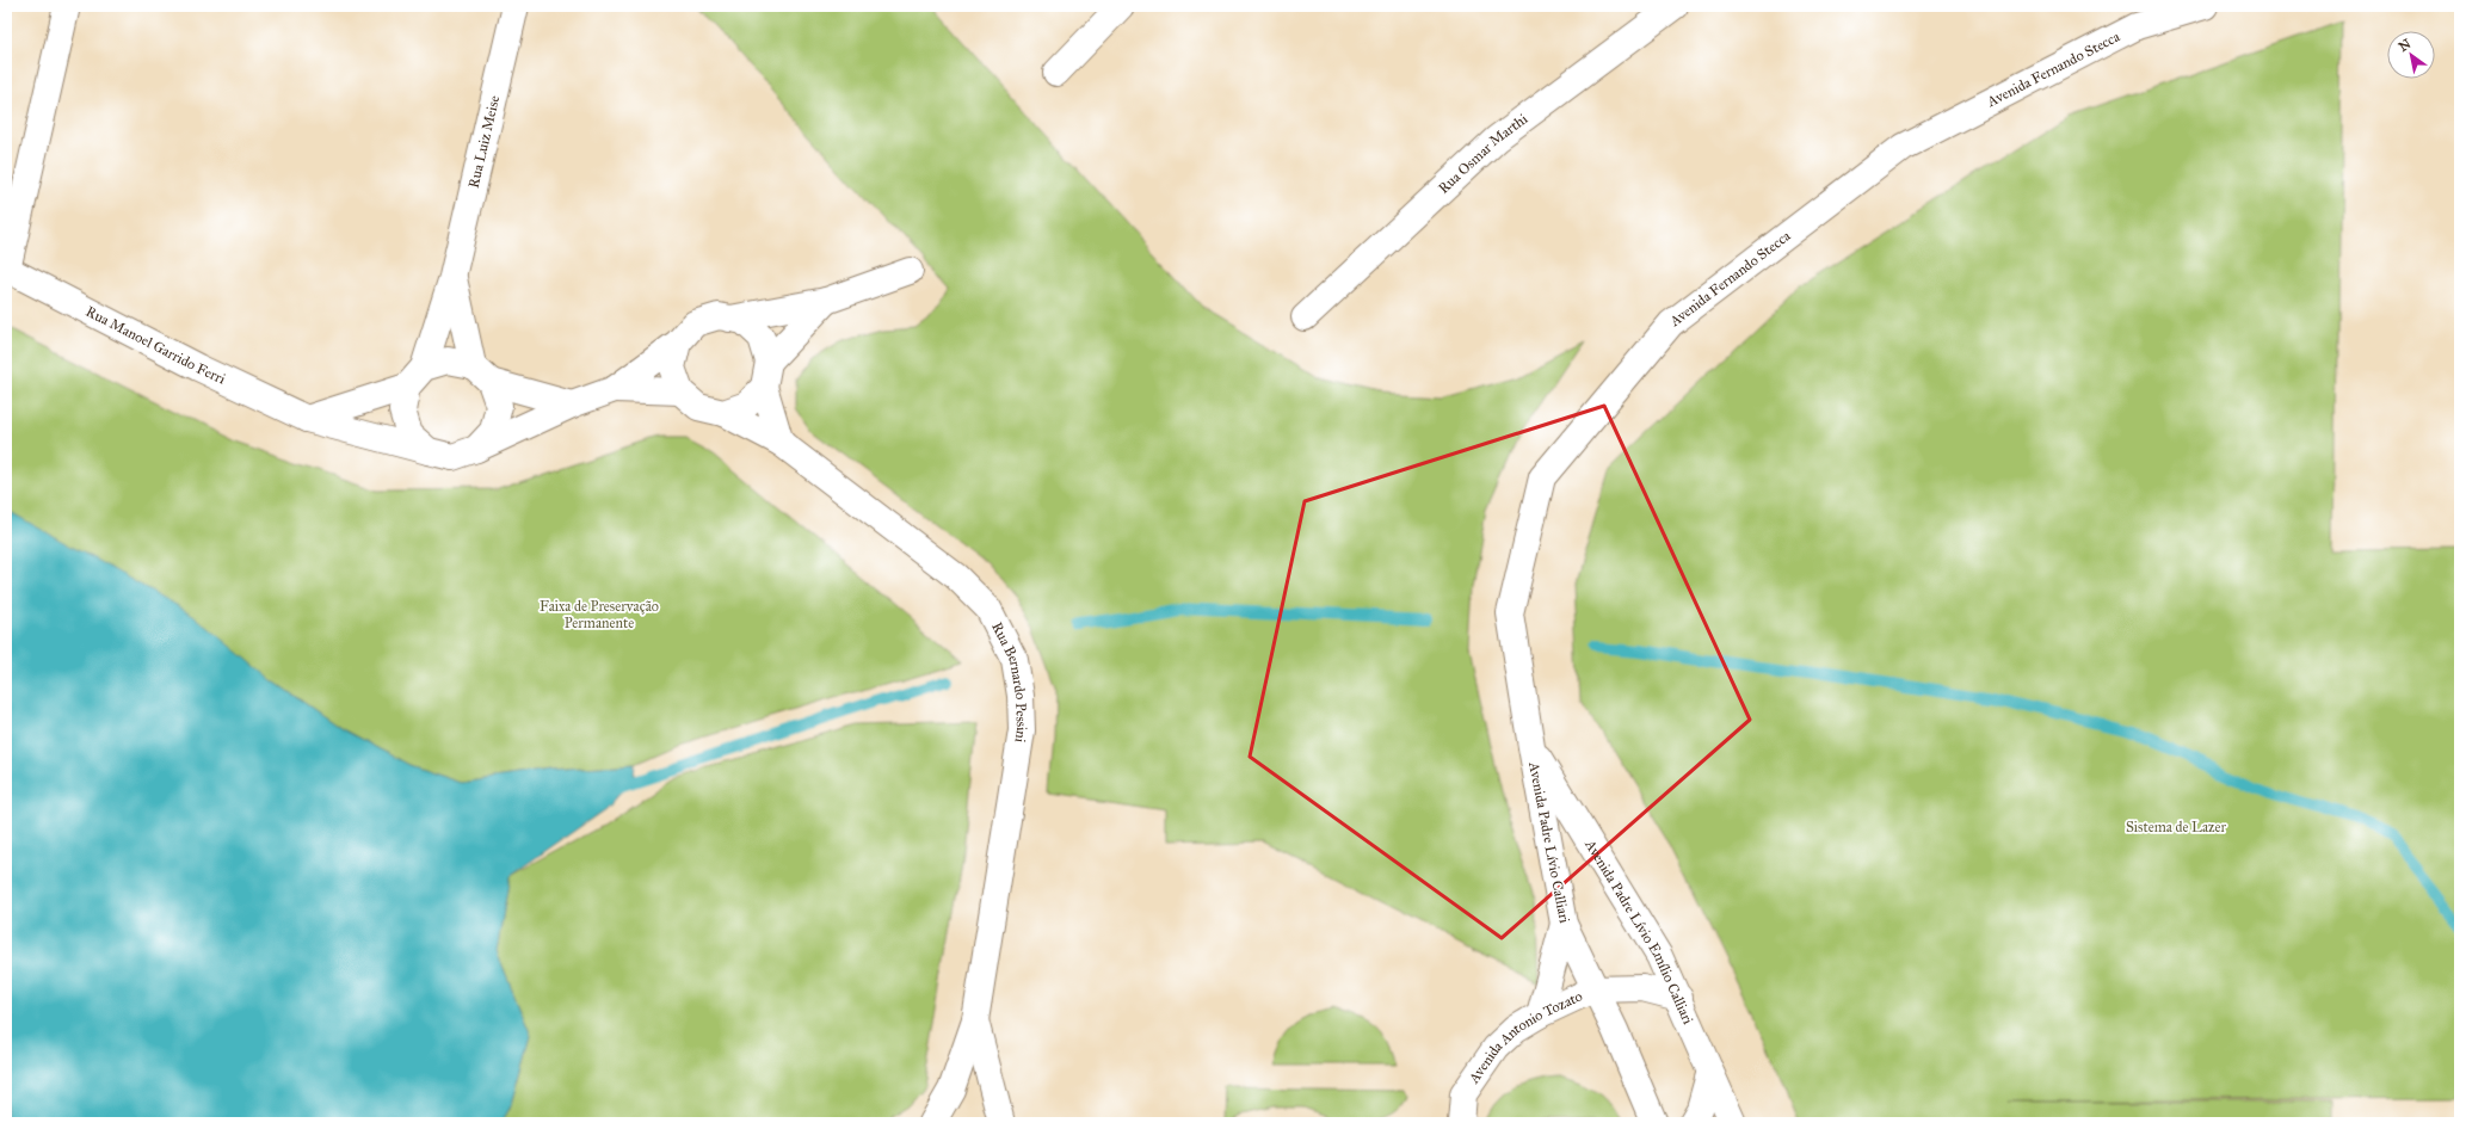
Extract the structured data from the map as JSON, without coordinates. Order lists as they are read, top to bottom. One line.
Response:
{"streets":{"street":["Avenida Fernando Stecca","Rua Luiz Meise","Rua Osmar Marthi","Rua Manoel Garrido Ferri","Rua Bernardo Pessini","Avenida Padre Lívio Calliari","Avenida Padre Lívio Emílio Calliari","Avenida Antonio Tozato"]},"crossings":[["Avenida Fernando Stecca","Avenida Padre Lívio Calliari"],["Avenida Fernando Stecca","Avenida Padre Lívio Emílio Calliari"],["Rua Luiz Meise","Rua Manoel Garrido Ferri"],["Rua Manoel Garrido Ferri","Rua Bernardo Pessini"],["Avenida Padre Lívio Calliari","Avenida Padre Lívio Emílio Calliari"],["Avenida Padre Lívio Calliari","Avenida Antonio Tozato"],["Avenida Padre Lívio Emílio Calliari","Avenida Antonio Tozato"]],"parks":["Faixa de Preservação Permanente","Sistema de Lazer"],"north":"top left"}
